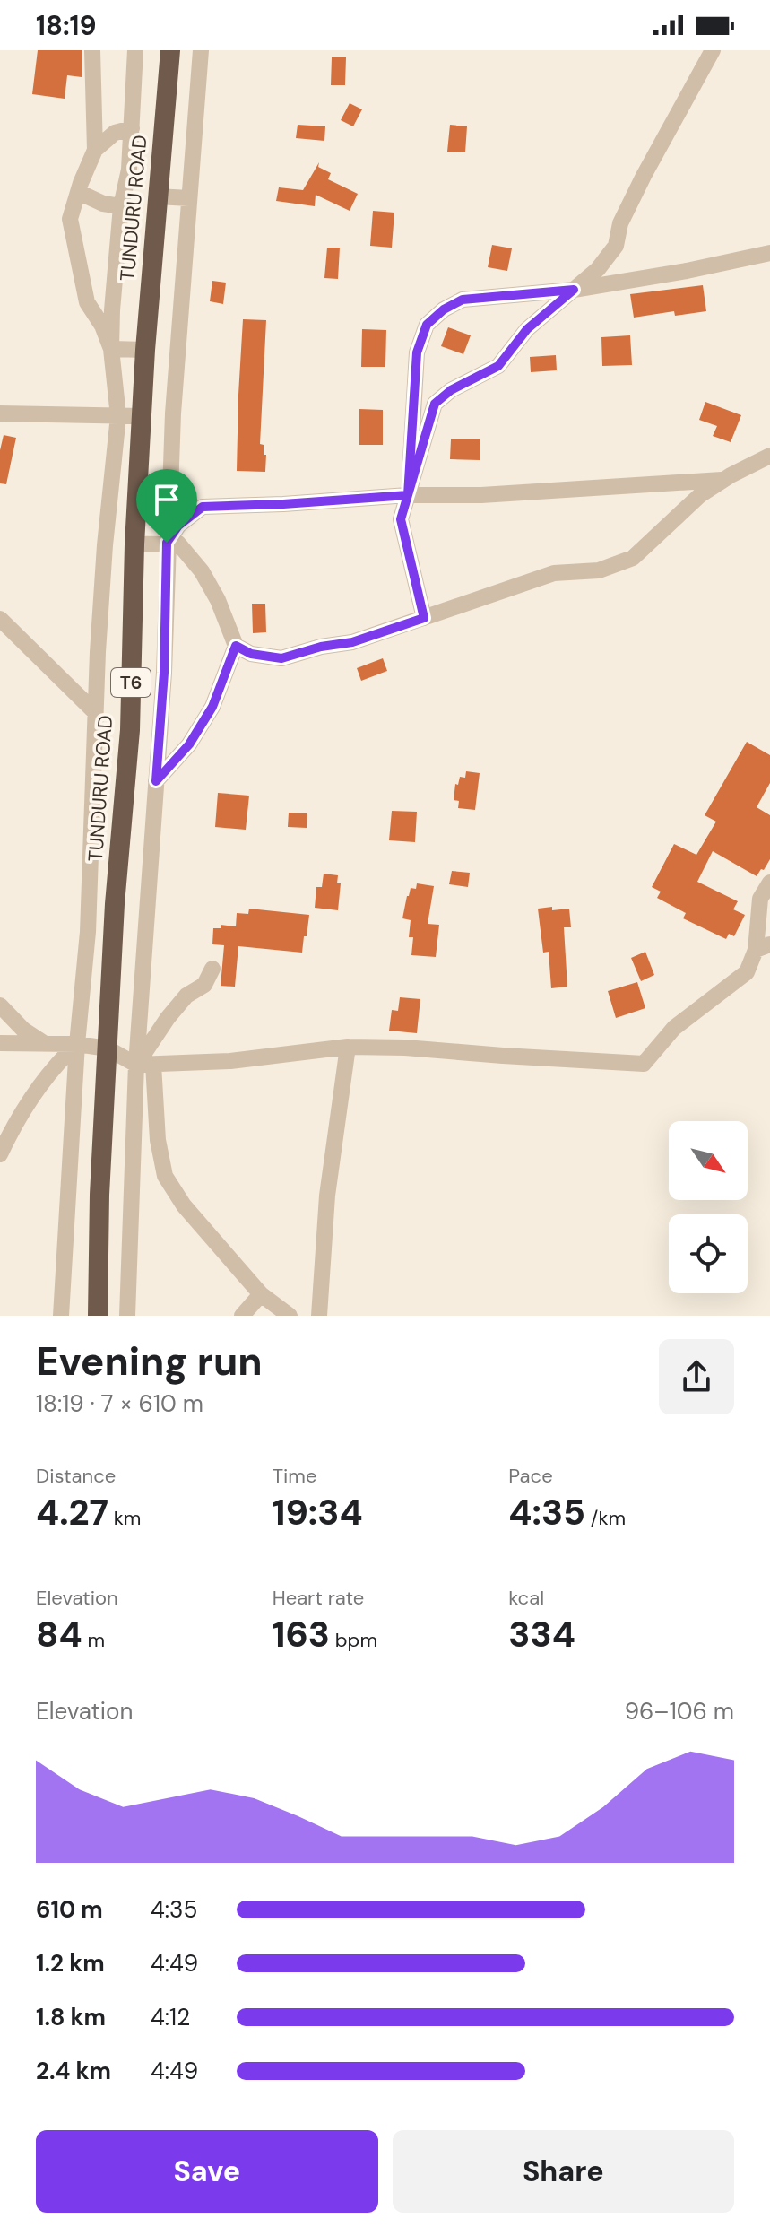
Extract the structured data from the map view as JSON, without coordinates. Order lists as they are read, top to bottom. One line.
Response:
{"streets":{"highway":["TUNDURU ROAD","T6"]},"north":"bottom right","page":{"status":"18:19","heading":["Evening run","18:19 · 7 × 610 m"],"stats":[["Distance","4.27 km"],["Time","19:34"],["Pace","4:35 /km"],["Elevation","84 m"],["Heart rate","163 bpm"],["kcal","334"]],"chart":["Elevation","96–106 m"],"list":[{"name":"610 m","note":"4:35"},{"name":"1.2 km","note":"4:49"},{"name":"1.8 km","note":"4:12"},{"name":"2.4 km","note":"4:49"}],"buttons":["Save","Share"]}}
